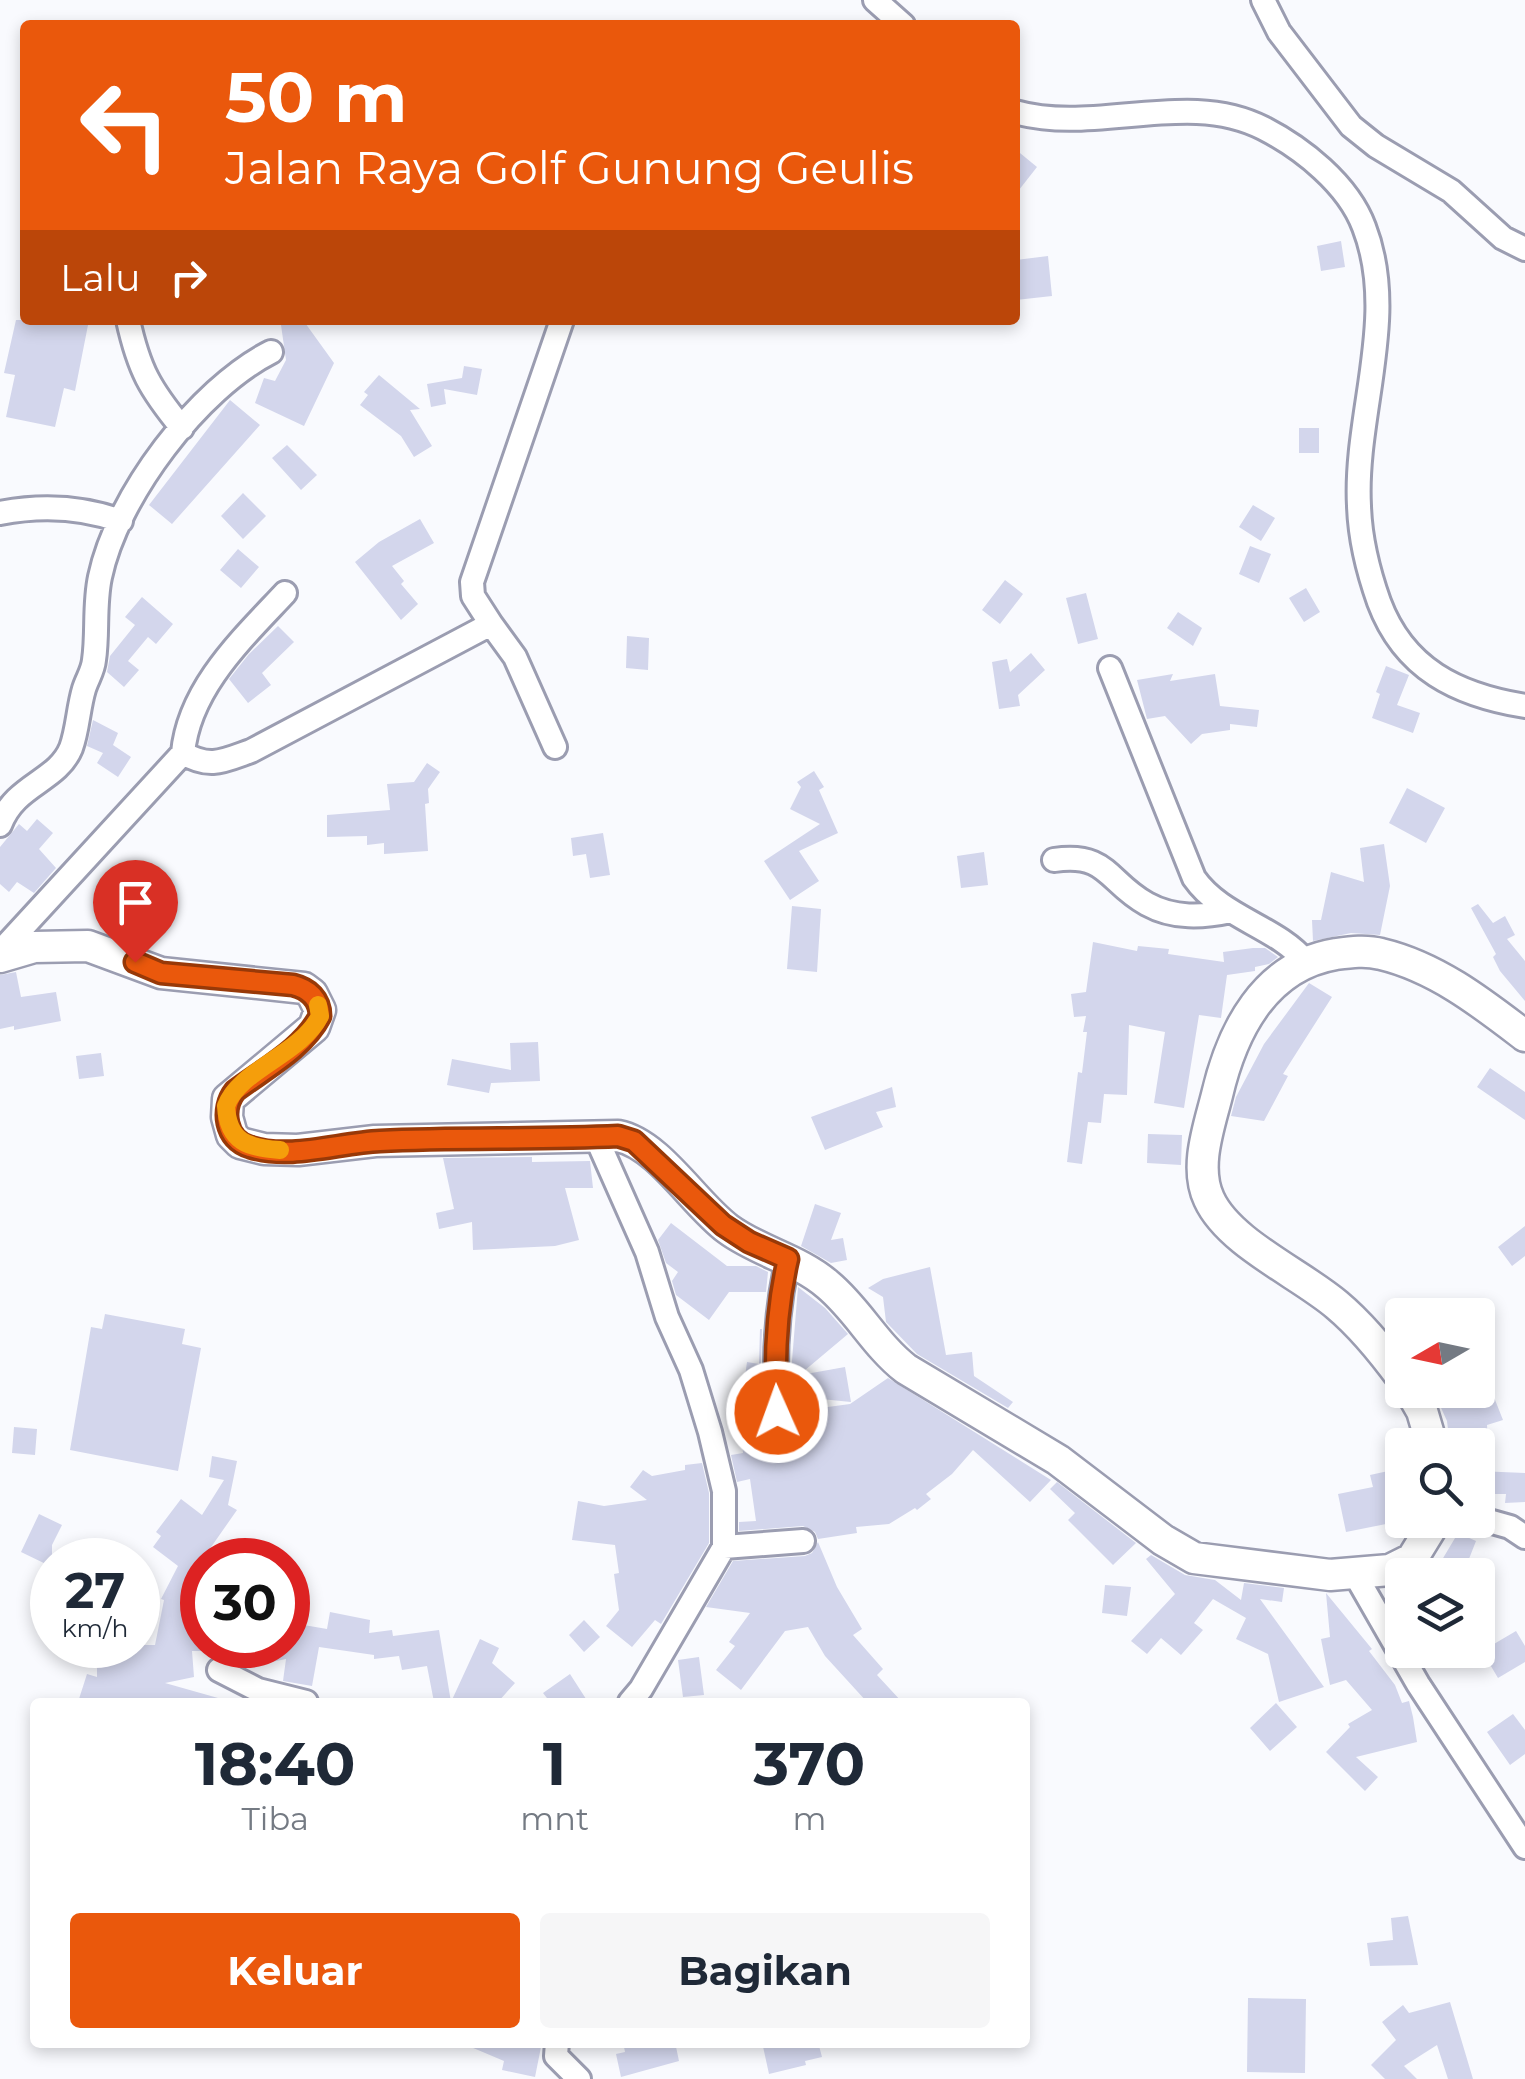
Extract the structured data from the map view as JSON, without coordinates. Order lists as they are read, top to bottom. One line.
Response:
{"north":"left","page":{"turn":["50 m","Jalan Raya Golf Gunung Geulis"],"then":"Lalu","speed":"27 km/h","limit":"30","eta":["18:40","Tiba","1","mnt","370","m"],"buttons":["Keluar","Bagikan"]}}
